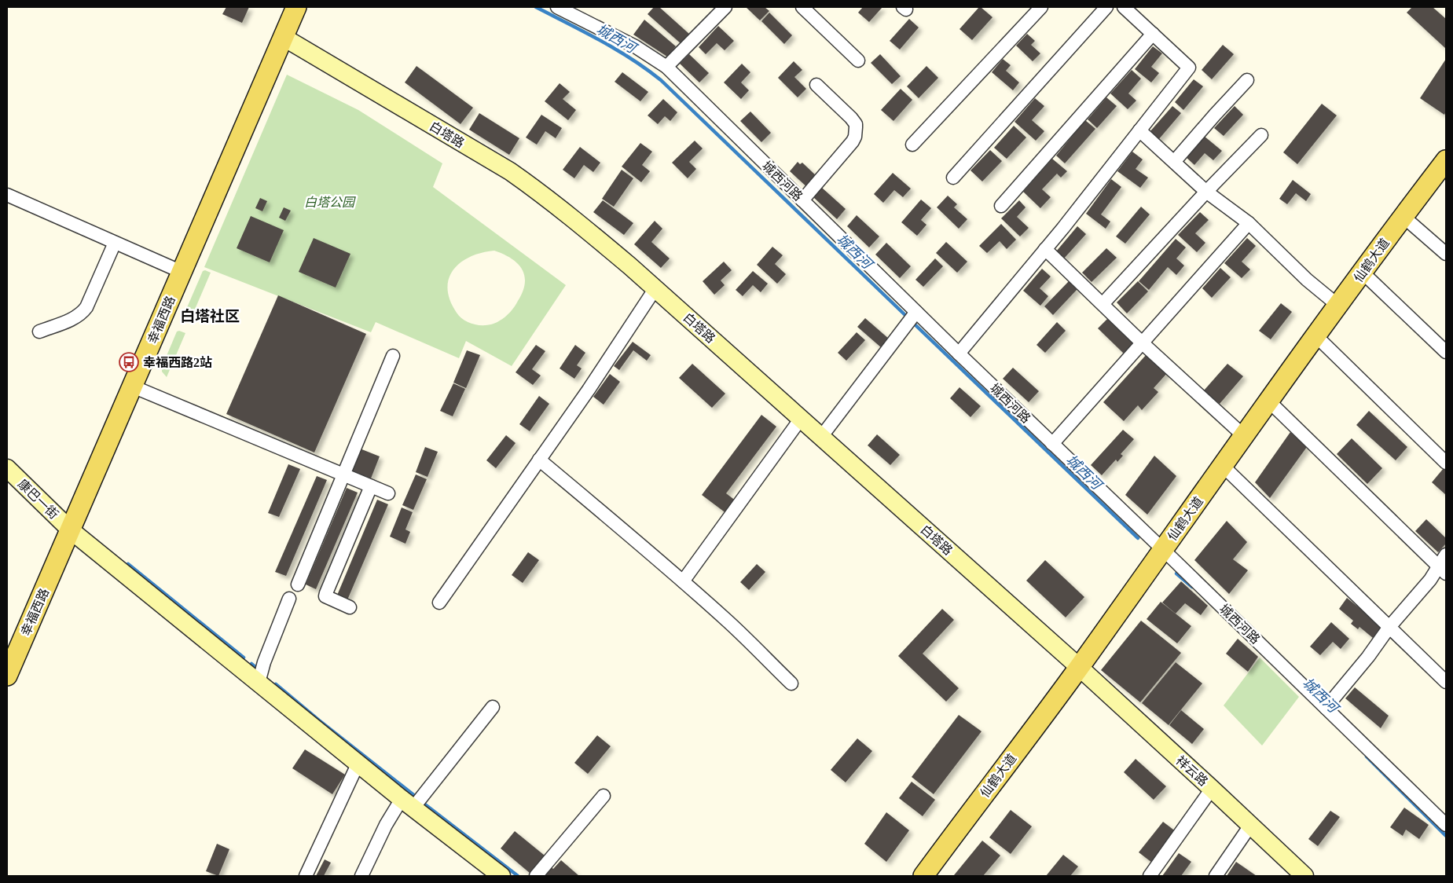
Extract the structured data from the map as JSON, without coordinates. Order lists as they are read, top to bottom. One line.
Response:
{"streets":{"main road":["仙鹤大道","幸福西路"],"street":["白塔路","城西河路","康巴一街","祥云路"]},"crossings":[["白塔路","仙鹤大道"],["白塔路","幸福西路"],["白塔路","祥云路"],["城西河路","仙鹤大道"],["仙鹤大道","祥云路"],["幸福西路","康巴一街"]],"districts":["白塔社区"],"water":["城西河"],"parks":["白塔公园"],"places":{"bus stop":["幸福西路2站"]}}
